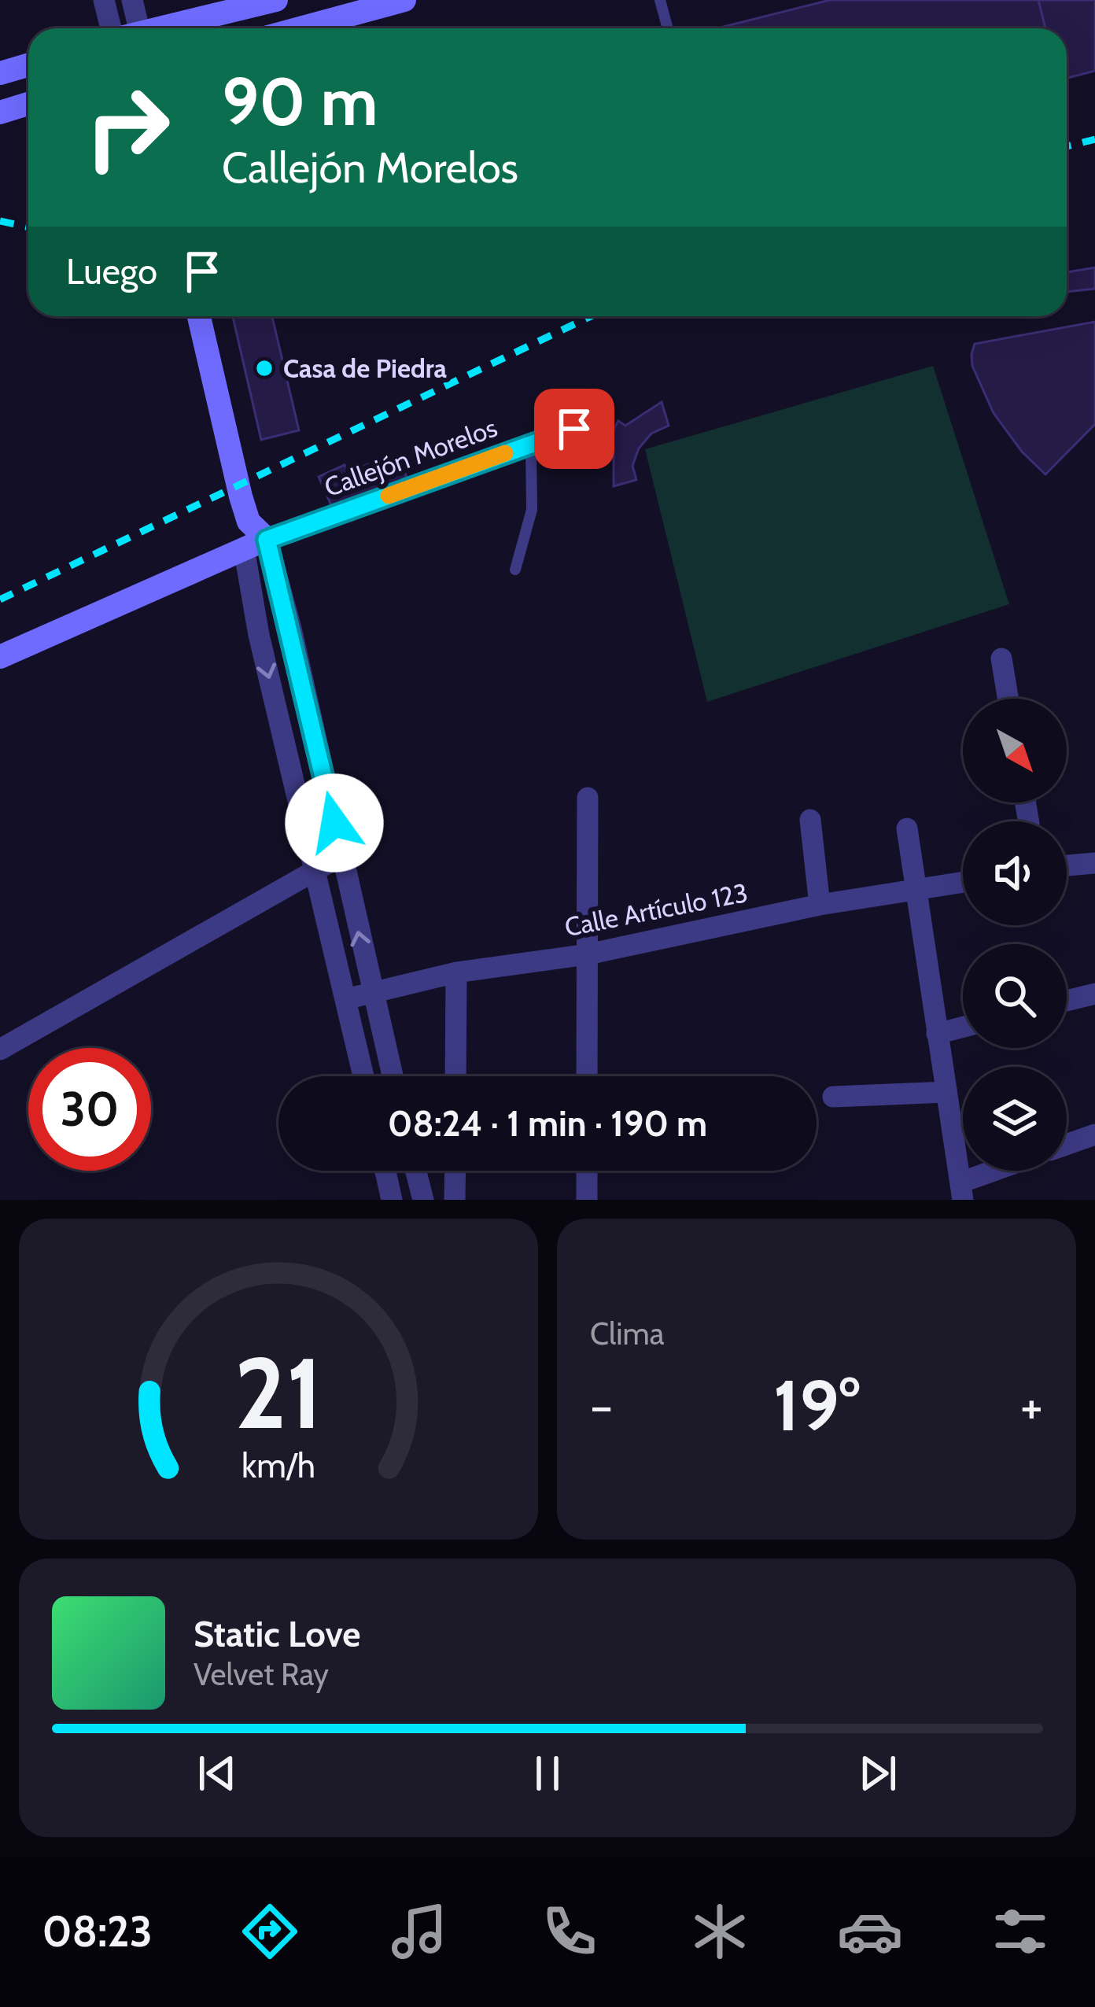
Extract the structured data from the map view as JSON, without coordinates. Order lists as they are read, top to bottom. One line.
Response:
{"streets":{"street":["Callejón Morelos","Calle Artículo 123"]},"places":["Casa de Piedra"],"north":"bottom right","page":{"turn":["90 m","Callejón Morelos"],"then":"Luego","limit":"30","trip":"08:24 · 1 min · 190 m","tile":"Clima","heat":["−","19°","+"],"song":["Static Love","Velvet Ray"],"tabs":"08:23","gauge":["21","km/h"]}}
